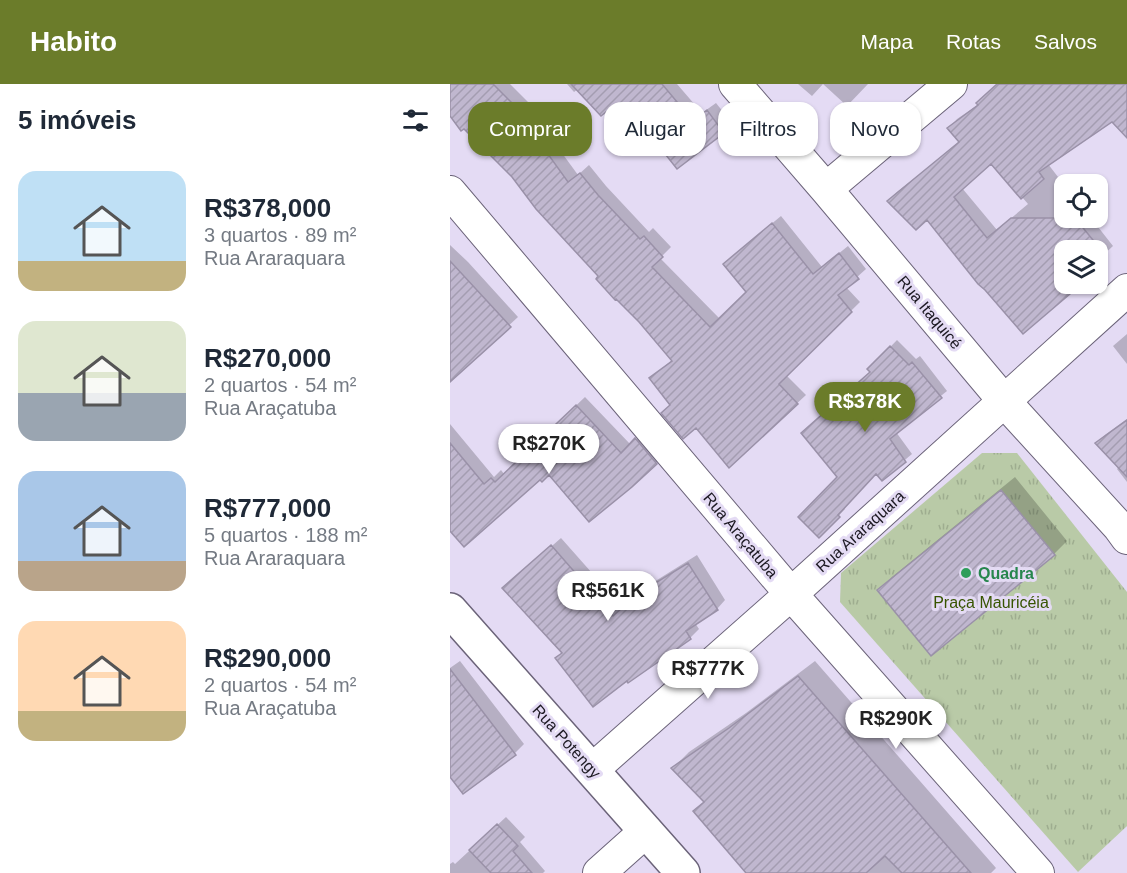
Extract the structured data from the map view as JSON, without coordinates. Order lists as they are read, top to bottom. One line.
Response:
{"streets":{"main road":["Rua Potengy"],"street":["Rua Itaquicé","Rua Araraquara","Rua Araçatuba"]},"crossings":[["Rua Itaquicé","Rua Araraquara"],["Rua Araraquara","Rua Araçatuba"],["Rua Araraquara","Rua Potengy"]],"parks":["Praça Mauricéia"],"places":["Quadra"],"page":{"header":"Habito","nav":["Mapa","Rotas","Salvos"],"heading":"5 imóveis","chip":["Comprar","Alugar","Filtros","Novo"],"list":[{"name":"R$378,000","note":"3 quartos · 89 m² · Rua Araraquara"},{"name":"R$270,000","note":"2 quartos · 54 m² · Rua Araçatuba"},{"name":"R$777,000","note":"5 quartos · 188 m² · Rua Araraquara"},{"name":"R$290,000","note":"2 quartos · 54 m² · Rua Araçatuba"}],"price":["R$378K","R$270K","R$561K","R$777K","R$290K"]}}
